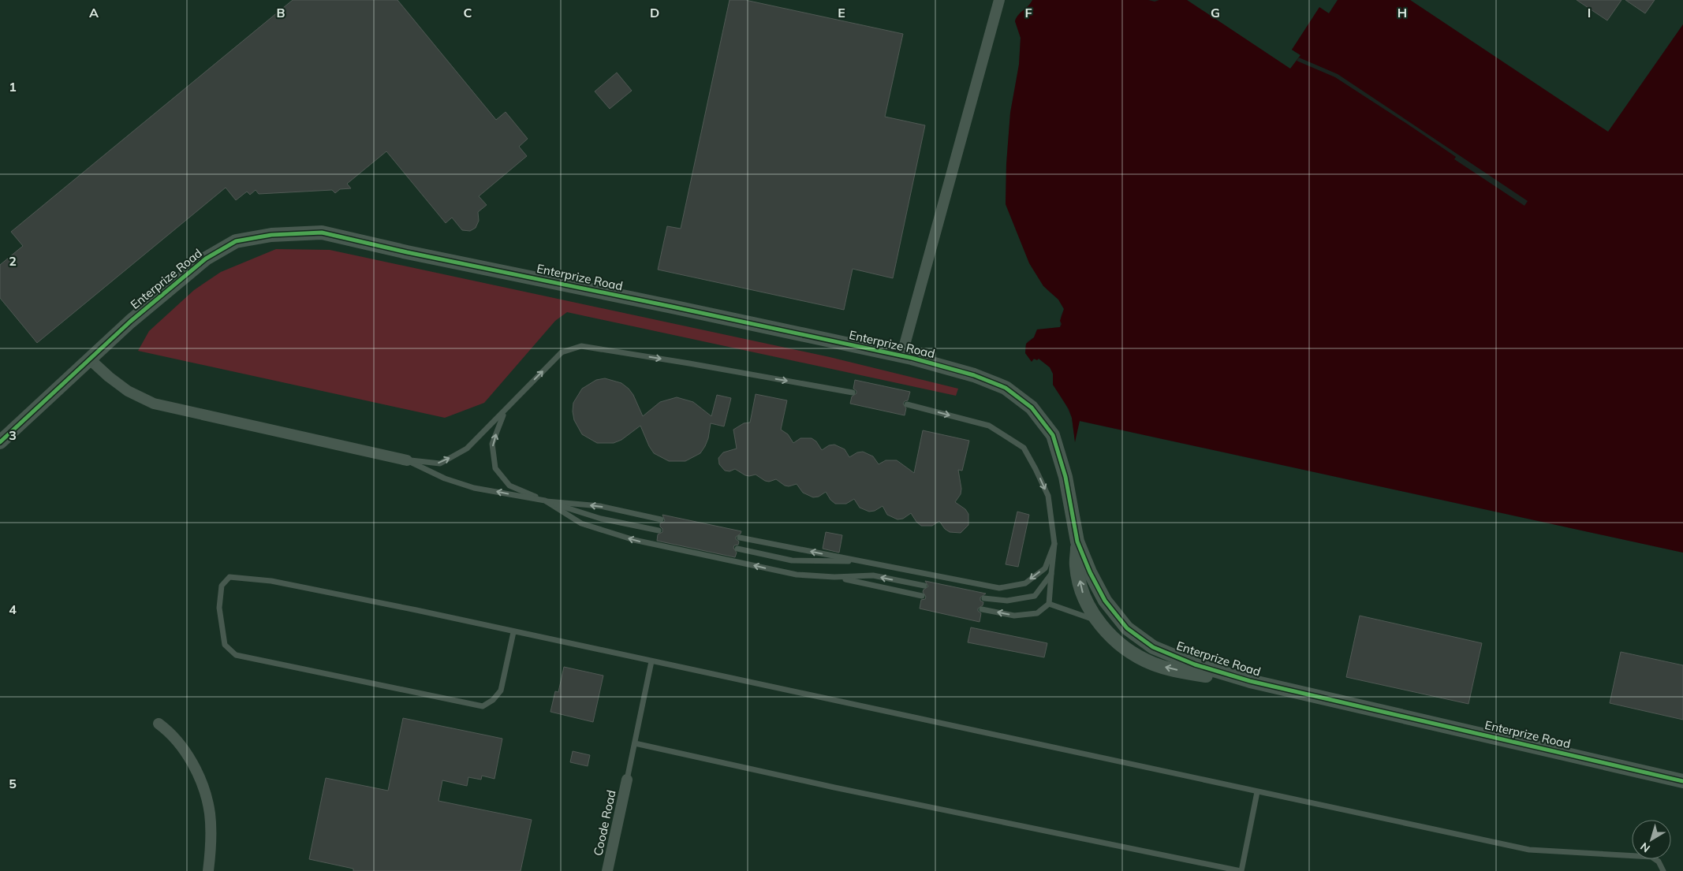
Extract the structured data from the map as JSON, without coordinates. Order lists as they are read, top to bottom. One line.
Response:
{"streets":{"street":["Enterprize Road","Coode Road"]},"north":"bottom left","grid":{"columns":["A","B","C","D","E","F","G","H","I"],"rows":["1","2","3","4","5"]}}
